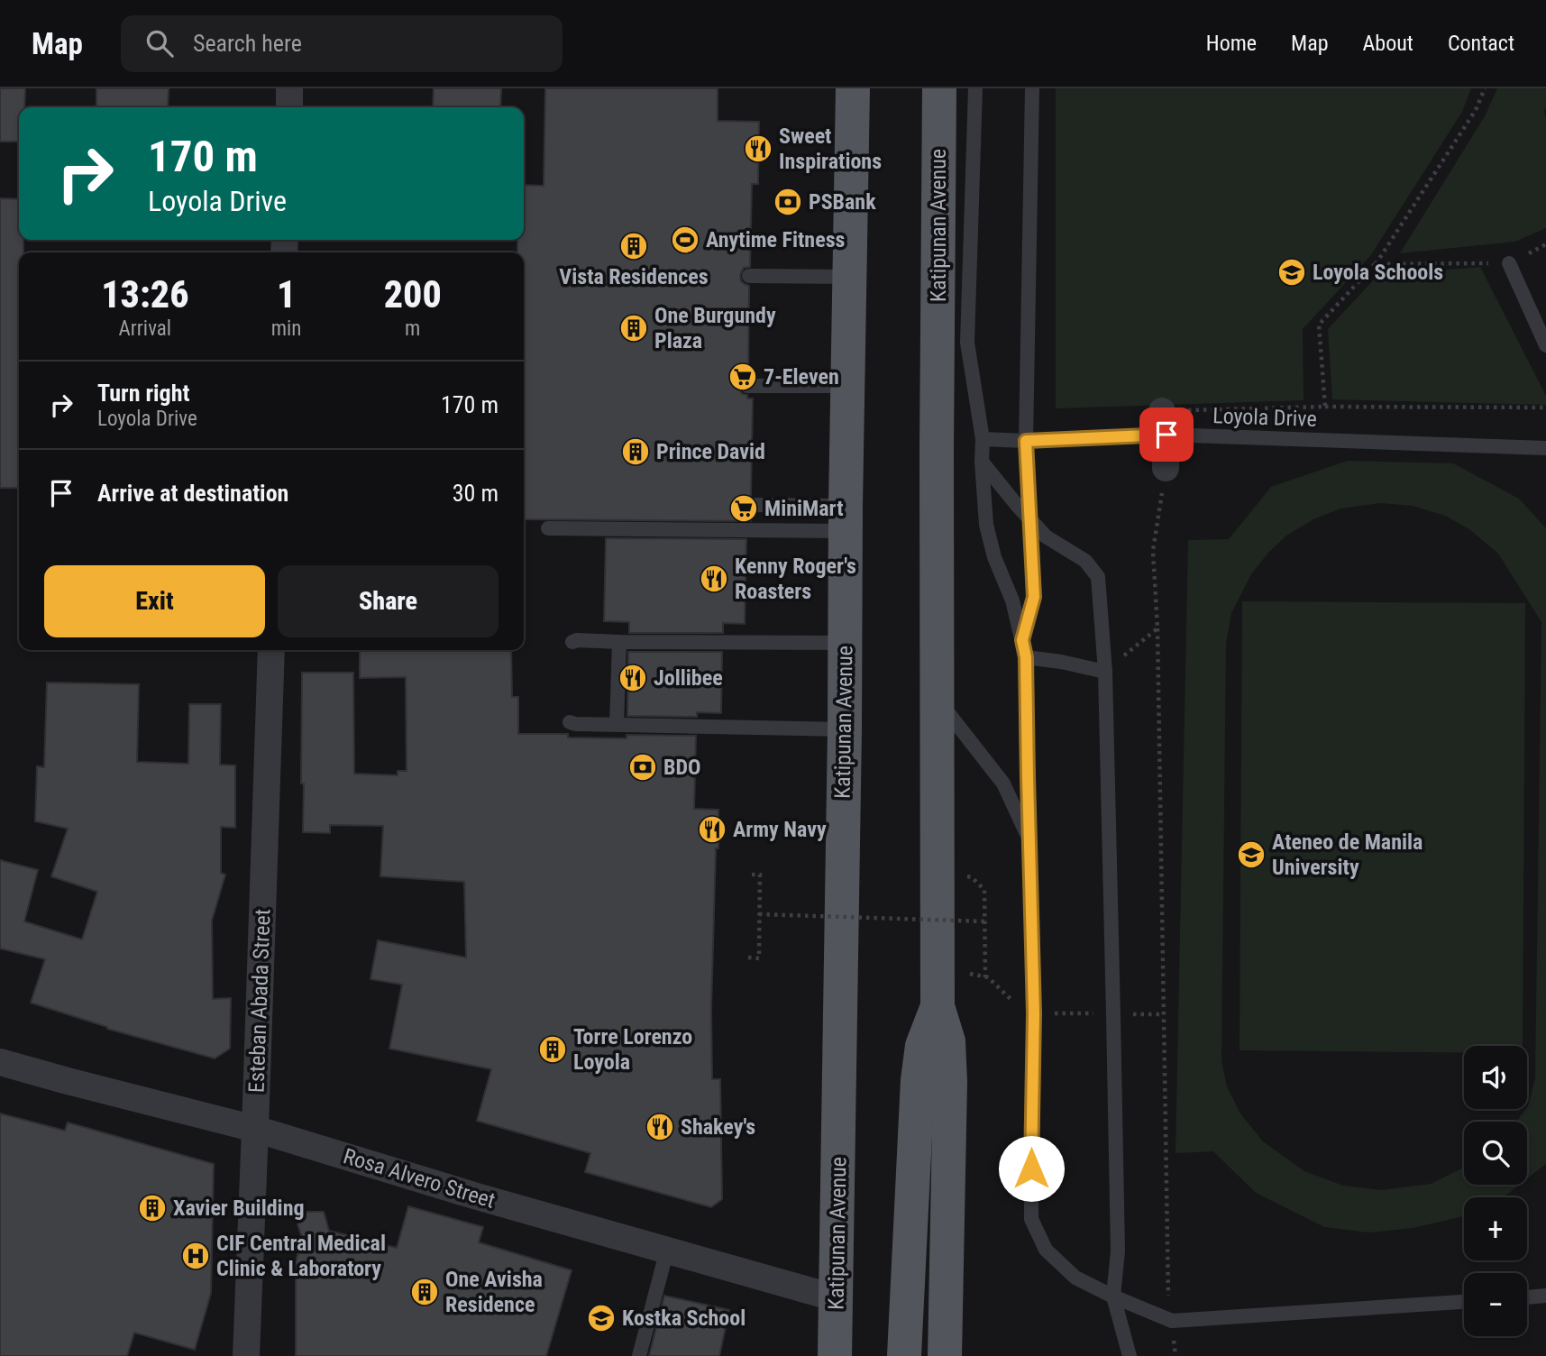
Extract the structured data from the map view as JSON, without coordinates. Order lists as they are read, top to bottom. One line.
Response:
{"streets":{"main road":["Katipunan Avenue"],"street":["Esteban Abada Street","Rosa Alvero Street"],"lane":["Loyola Drive"]},"crossings":[["Katipunan Avenue","Rosa Alvero Street"],["Esteban Abada Street","Rosa Alvero Street"]],"places":{"restaurant":["Sweet Inspirations","Kenny Roger's Roasters","Jollibee","Army Navy","Shakey's"],"bank":["PSBank","BDO"],"sports":["Anytime Fitness"],"building":["Vista Residences","One Burgundy Plaza","Prince David","Torre Lorenzo Loyola","Xavier Building","One Avisha Residence"],"school or university":["Loyola Schools","Ateneo de Manila University","Kostka School"],"supermarket":["7-Eleven","MiniMart"],"hospital":["CIF Central Medical Clinic & Laboratory"]},"page":{"header":"Map","search":"Search here","nav":["Home","Map","About","Contact"],"turn":["170 m","Loyola Drive"],"eta":["13:26","Arrival","1","min","200","m"],"list":[{"name":"Turn right","note":"Loyola Drive","value":"170 m"},{"name":"Arrive at destination","value":"30 m"}],"buttons":["Exit","Share"],"map_buttons":["+","−"]}}
